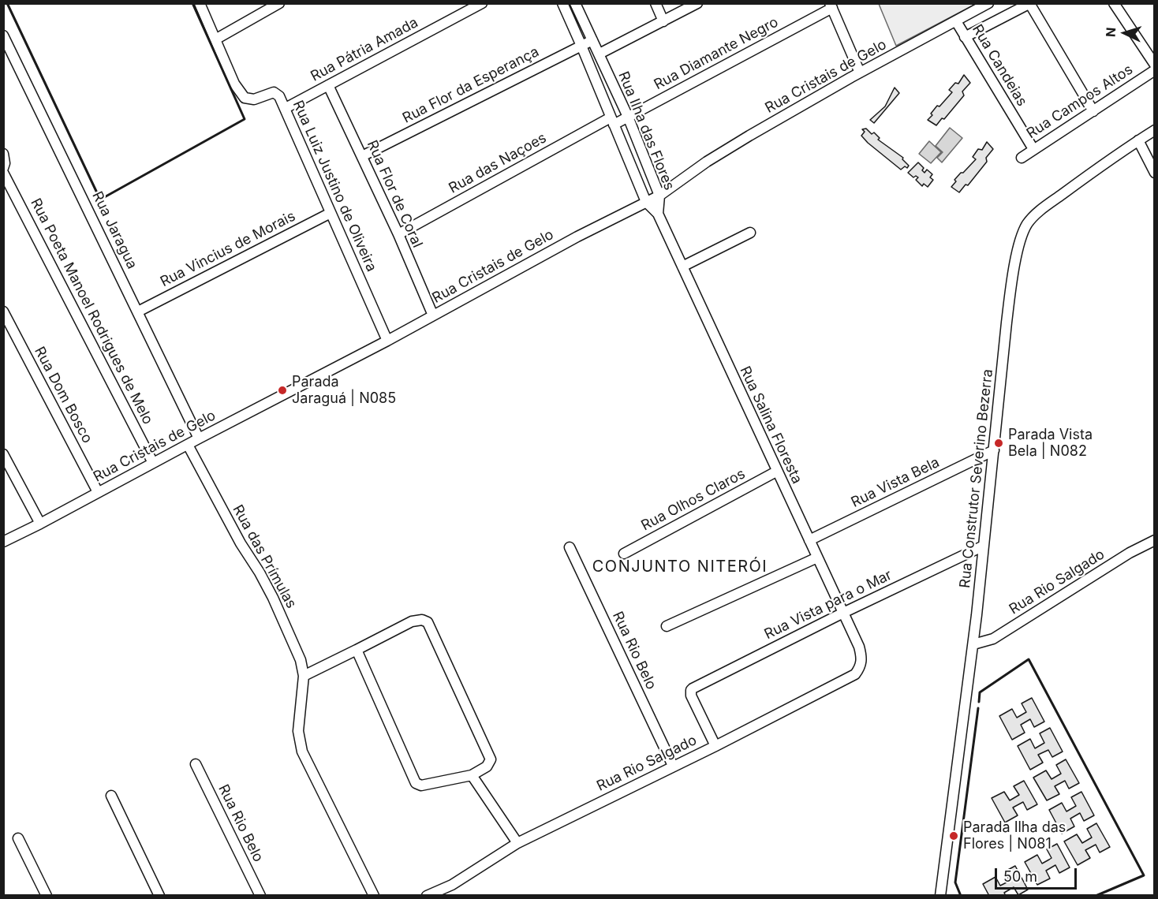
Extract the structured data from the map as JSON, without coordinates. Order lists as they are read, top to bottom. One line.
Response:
{"streets":{"street":["Rua Pátria Amada","Rua Diamante Negro","Rua Candeias","Rua Cristais de Gelo","Rua Flor da Esperança","Rua Campos Altos","Rua Ilha das Flores","Rua das Naçoes","Rua Luiz Justino de Oliveira","Rua Flor de Coral","Rua Jaragua","Rua Vincius de Morais","Rua Poeta Manoel Rodrigues de Melo","Rua Dom Bosco","Rua Salina Floresta","Rua Construtor Severino Bezerra","Rua Vista Bela","Rua Olhos Claros","Rua das Prímulas","Rua Rio Salgado","Rua Vista para o Mar","Rua Rio Belo"]},"crossings":[["Rua Pátria Amada","Rua Luiz Justino de Oliveira"],["Rua Pátria Amada","Rua Flor de Coral"],["Rua Diamante Negro","Rua Ilha das Flores"],["Rua Diamante Negro","Rua das Naçoes"],["Rua Candeias","Rua Cristais de Gelo"],["Rua Candeias","Rua Campos Altos"],["Rua Cristais de Gelo","Rua Ilha das Flores"],["Rua Cristais de Gelo","Rua Luiz Justino de Oliveira"],["Rua Cristais de Gelo","Rua Flor de Coral"],["Rua Cristais de Gelo","Rua Jaragua"],["Rua Cristais de Gelo","Rua Poeta Manoel Rodrigues de Melo"],["Rua Cristais de Gelo","Rua Dom Bosco"],["Rua Cristais de Gelo","Rua das Prímulas"],["Rua Flor da Esperança","Rua Ilha das Flores"],["Rua Flor da Esperança","Rua Flor de Coral"],["Rua Ilha das Flores","Rua das Naçoes"],["Rua Ilha das Flores","Rua Salina Floresta"],["Rua das Naçoes","Rua Flor de Coral"],["Rua Luiz Justino de Oliveira","Rua Vincius de Morais"],["Rua Jaragua","Rua Vincius de Morais"],["Rua Salina Floresta","Rua Vista Bela"],["Rua Salina Floresta","Rua Olhos Claros"],["Rua Salina Floresta","Rua Rio Salgado"],["Rua Salina Floresta","Rua Vista para o Mar"],["Rua Construtor Severino Bezerra","Rua Vista Bela"],["Rua Construtor Severino Bezerra","Rua Rio Salgado"],["Rua Construtor Severino Bezerra","Rua Vista para o Mar"],["Rua Rio Salgado","Rua Vista para o Mar"],["Rua Rio Salgado","Rua Rio Belo"]],"districts":["CONJUNTO NITERÓI"],"places":["Parada Jaraguá | N085","Parada Vista Bela | N082","Parada Ilha das Flores | N081"],"scale_bar":"50 m","north":"left"}
